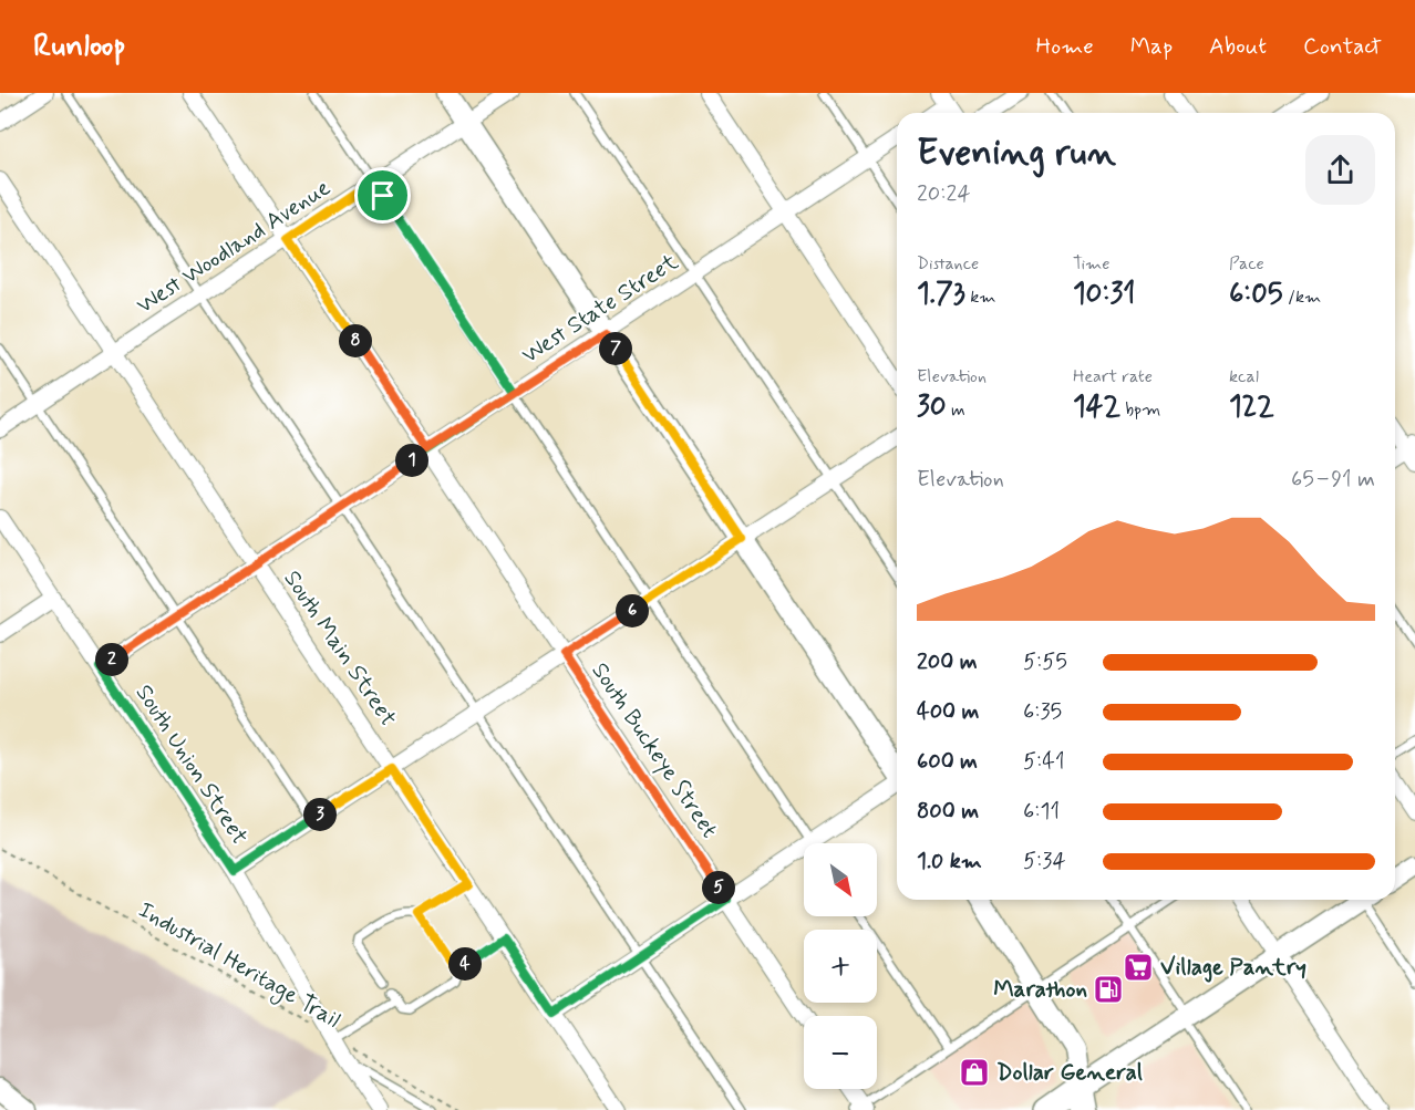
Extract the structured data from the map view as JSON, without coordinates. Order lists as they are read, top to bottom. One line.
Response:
{"streets":{"street":["West Woodland Avenue","West State Street","South Main Street","South Buckeye Street","South Union Street"],"path":["Industrial Heritage Trail"]},"crossings":[["West Woodland Avenue","South Main Street"],["West Woodland Avenue","South Buckeye Street"],["West State Street","South Main Street"],["West State Street","South Buckeye Street"],["West State Street","South Union Street"],["South Union Street","Industrial Heritage Trail"]],"places":{"supermarket":["Village Pantry"],"fuel station":["Marathon"],"shop":["Dollar General"]},"north":"bottom right","page":{"header":"Runloop","nav":["Home","Map","About","Contact"],"heading":["Evening run","20:24"],"stats":[["Distance","1.73 km"],["Time","10:31"],["Pace","6:05 /km"],["Elevation","30 m"],["Heart rate","142 bpm"],["kcal","122"]],"pins":["8","7","1","6","2","3","5","4"],"chart":["Elevation","65–91 m"],"list":[{"name":"200 m","note":"5:55"},{"name":"400 m","note":"6:35"},{"name":"600 m","note":"5:41"},{"name":"800 m","note":"6:11"},{"name":"1.0 km","note":"5:34"}],"map_buttons":["+","−"]}}
